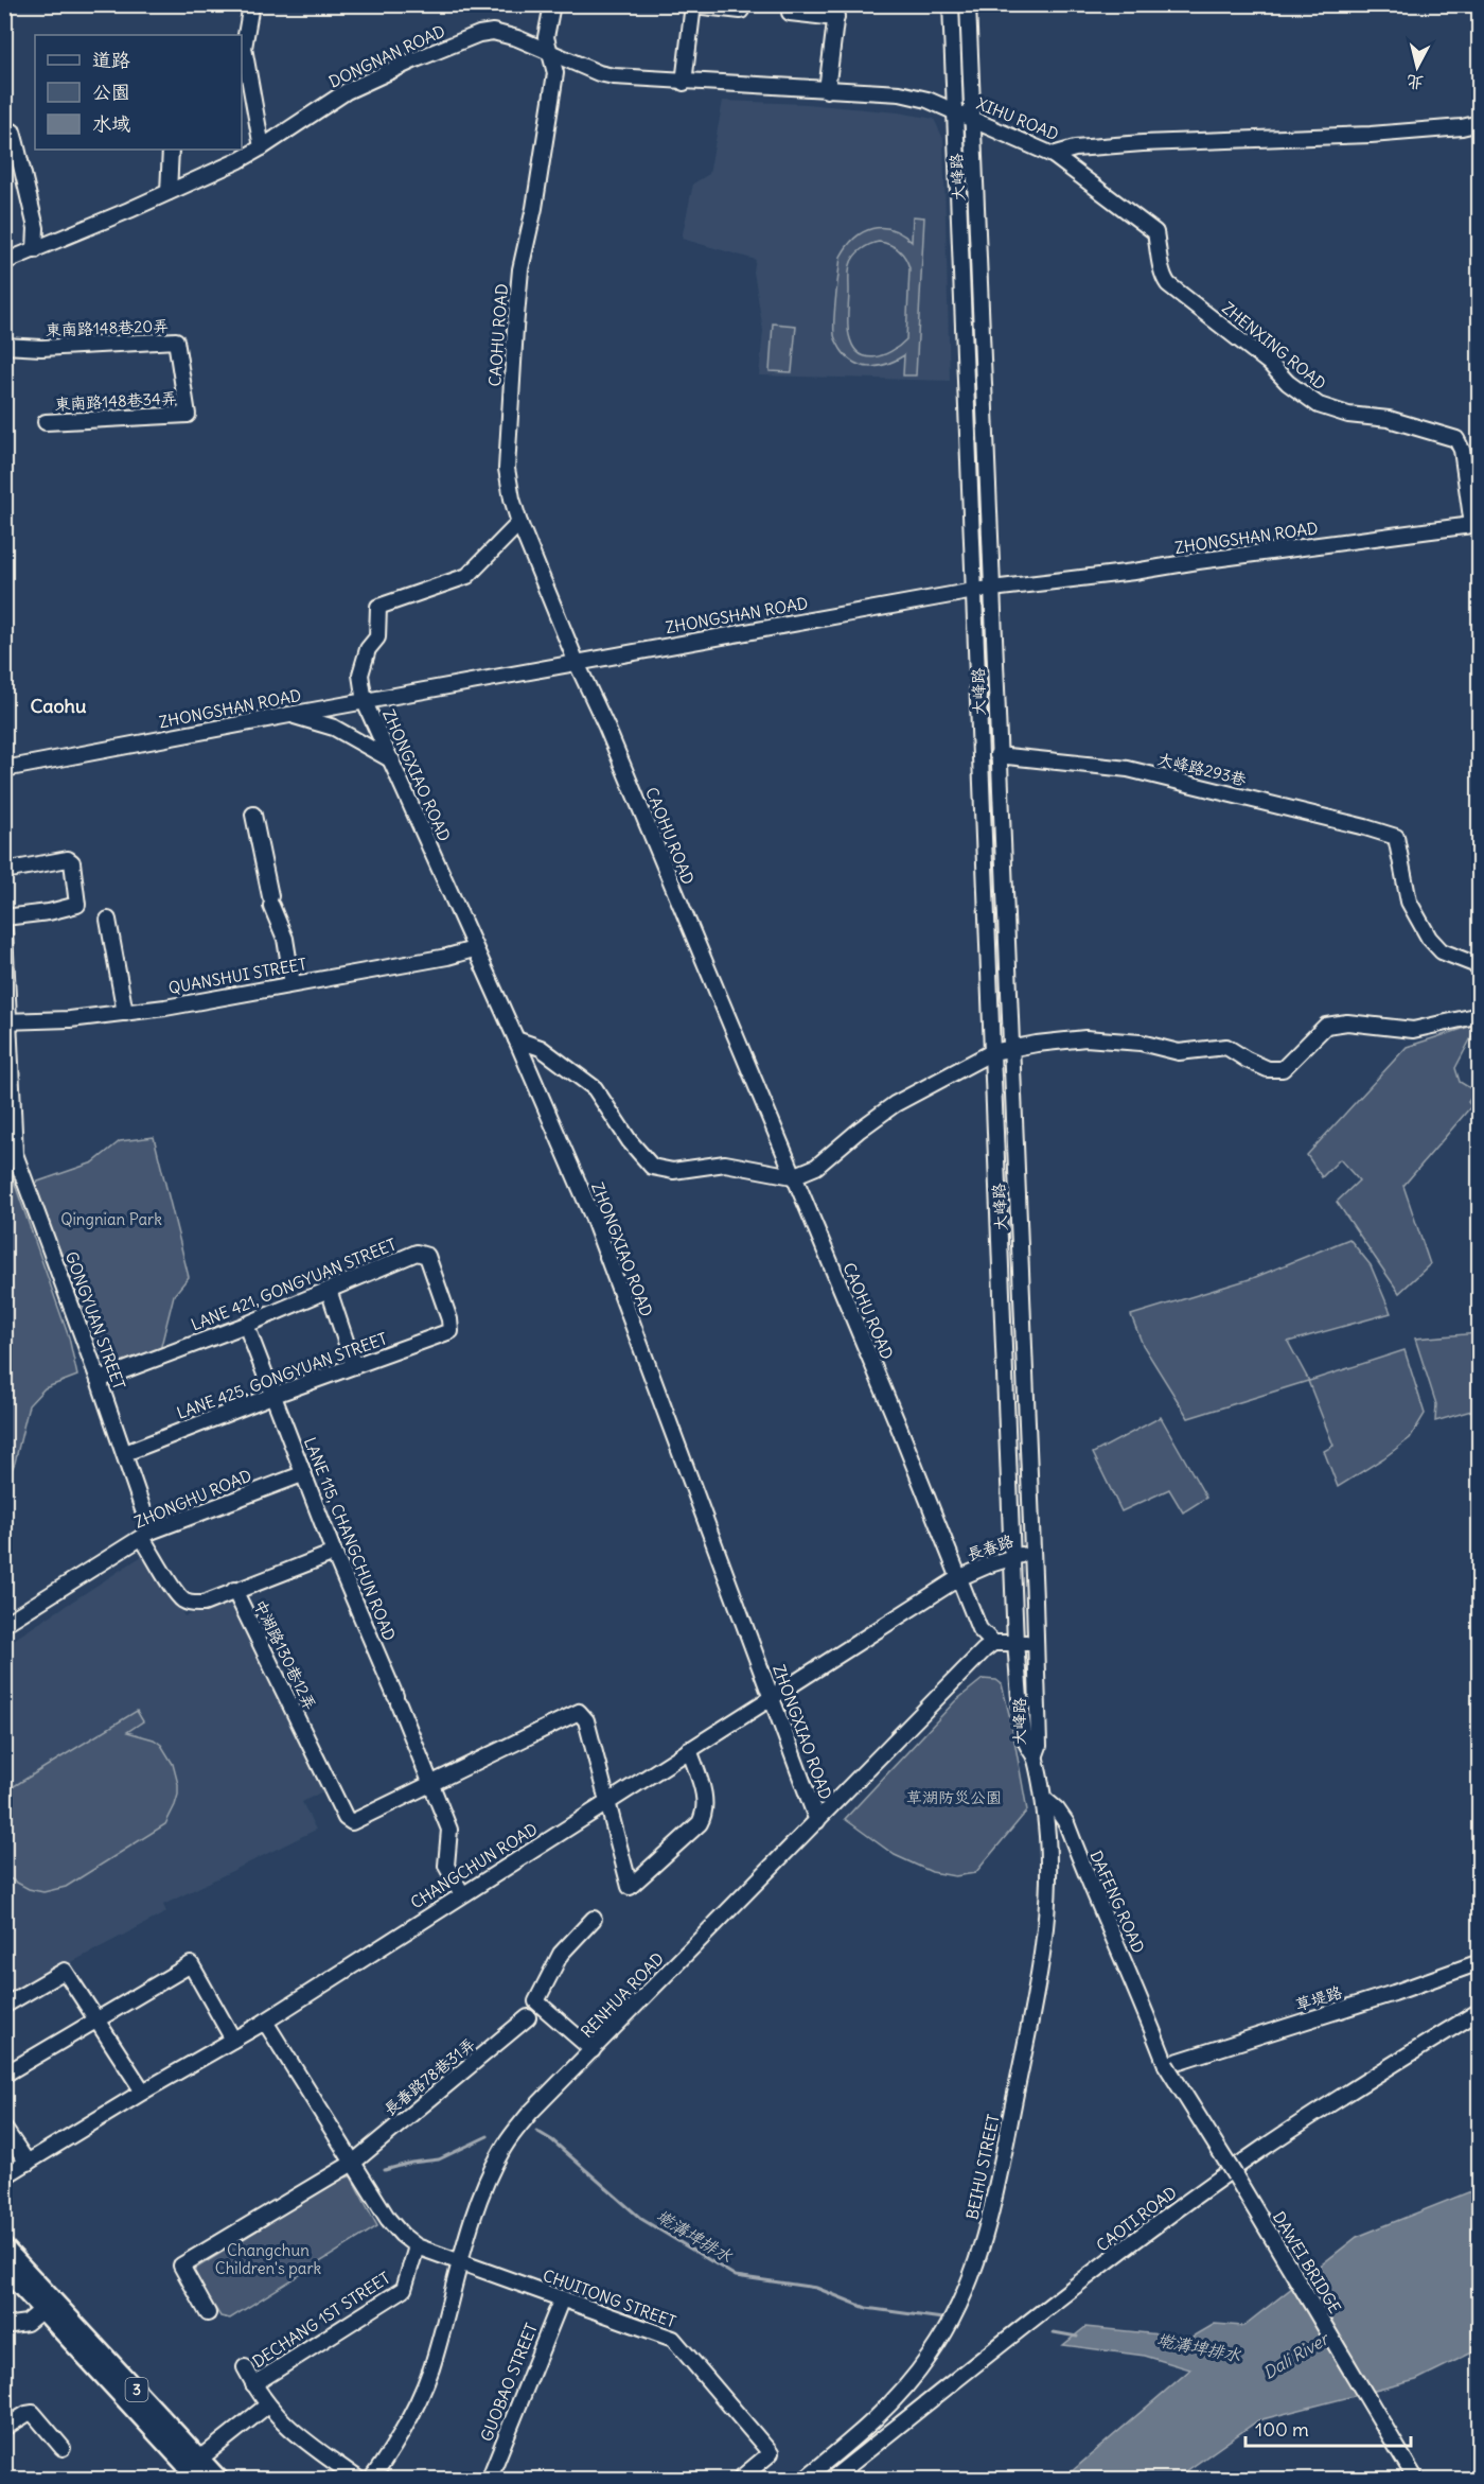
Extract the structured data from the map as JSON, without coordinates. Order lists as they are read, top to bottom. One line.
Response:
{"streets":{"main road":["3"],"street":["DONGNAN ROAD","XIHU ROAD","大峰路","東南路148巷20弄","CAOHU ROAD","ZHENXING ROAD","東南路148巷34弄","ZHONGSHAN ROAD","大峰路293巷","ZHONGXIAO ROAD","QUANSHUI STREET","LANE 421, GONGYUAN STREET","GONGYUAN STREET","LANE 425, GONGYUAN STREET","ZHONGHU ROAD","LANE 115, CHANGCHUN ROAD","長春路","中湖路130巷12弄","CHANGCHUN ROAD","DAFENG ROAD","RENHUA ROAD","草堤路","長春路78巷31弄","BEIHU STREET","CAOTI ROAD","DAWEI BRIDGE","CHUITONG STREET","DECHANG 1ST STREET","GUOBAO STREET"]},"crossings":[["DONGNAN ROAD","XIHU ROAD"],["DONGNAN ROAD","CAOHU ROAD"],["XIHU ROAD","大峰路"],["XIHU ROAD","CAOHU ROAD"],["XIHU ROAD","ZHENXING ROAD"],["大峰路","ZHONGSHAN ROAD"],["大峰路","大峰路293巷"],["大峰路","長春路"],["東南路148巷20弄","東南路148巷34弄"],["CAOHU ROAD","ZHONGSHAN ROAD"],["CAOHU ROAD","ZHONGXIAO ROAD"],["CAOHU ROAD","長春路"],["CAOHU ROAD","CHANGCHUN ROAD"],["CAOHU ROAD","RENHUA ROAD"],["ZHENXING ROAD","ZHONGSHAN ROAD"],["ZHONGSHAN ROAD","ZHONGXIAO ROAD"],["ZHONGXIAO ROAD","QUANSHUI STREET"],["ZHONGXIAO ROAD","CHANGCHUN ROAD"],["ZHONGXIAO ROAD","RENHUA ROAD"],["QUANSHUI STREET","GONGYUAN STREET"],["LANE 421, GONGYUAN STREET","GONGYUAN STREET"],["LANE 421, GONGYUAN STREET","LANE 425, GONGYUAN STREET"],["LANE 421, GONGYUAN STREET","LANE 115, CHANGCHUN ROAD"],["GONGYUAN STREET","LANE 425, GONGYUAN STREET"],["GONGYUAN STREET","ZHONGHU ROAD"],["GONGYUAN STREET","LANE 115, CHANGCHUN ROAD"],["GONGYUAN STREET","中湖路130巷12弄"],["LANE 425, GONGYUAN STREET","LANE 115, CHANGCHUN ROAD"],["ZHONGHU ROAD","LANE 115, CHANGCHUN ROAD"],["LANE 115, CHANGCHUN ROAD","中湖路130巷12弄"],["LANE 115, CHANGCHUN ROAD","CHANGCHUN ROAD"],["長春路","CHANGCHUN ROAD"],["DAFENG ROAD","草堤路"],["DAFENG ROAD","BEIHU STREET"],["DAFENG ROAD","DAWEI BRIDGE"],["RENHUA ROAD","CHUITONG STREET"],["草堤路","DAWEI BRIDGE"],["CHUITONG STREET","DECHANG 1ST STREET"],["CHUITONG STREET","GUOBAO STREET"]],"districts":["Caohu"],"water":["墘溝埤排水","Dali River"],"parks":["Qingnian Park","草湖防災公園","Changchun Children's park"],"legend":["道路","公園","水域"],"scale_bar":"100 m","north":"bottom"}
